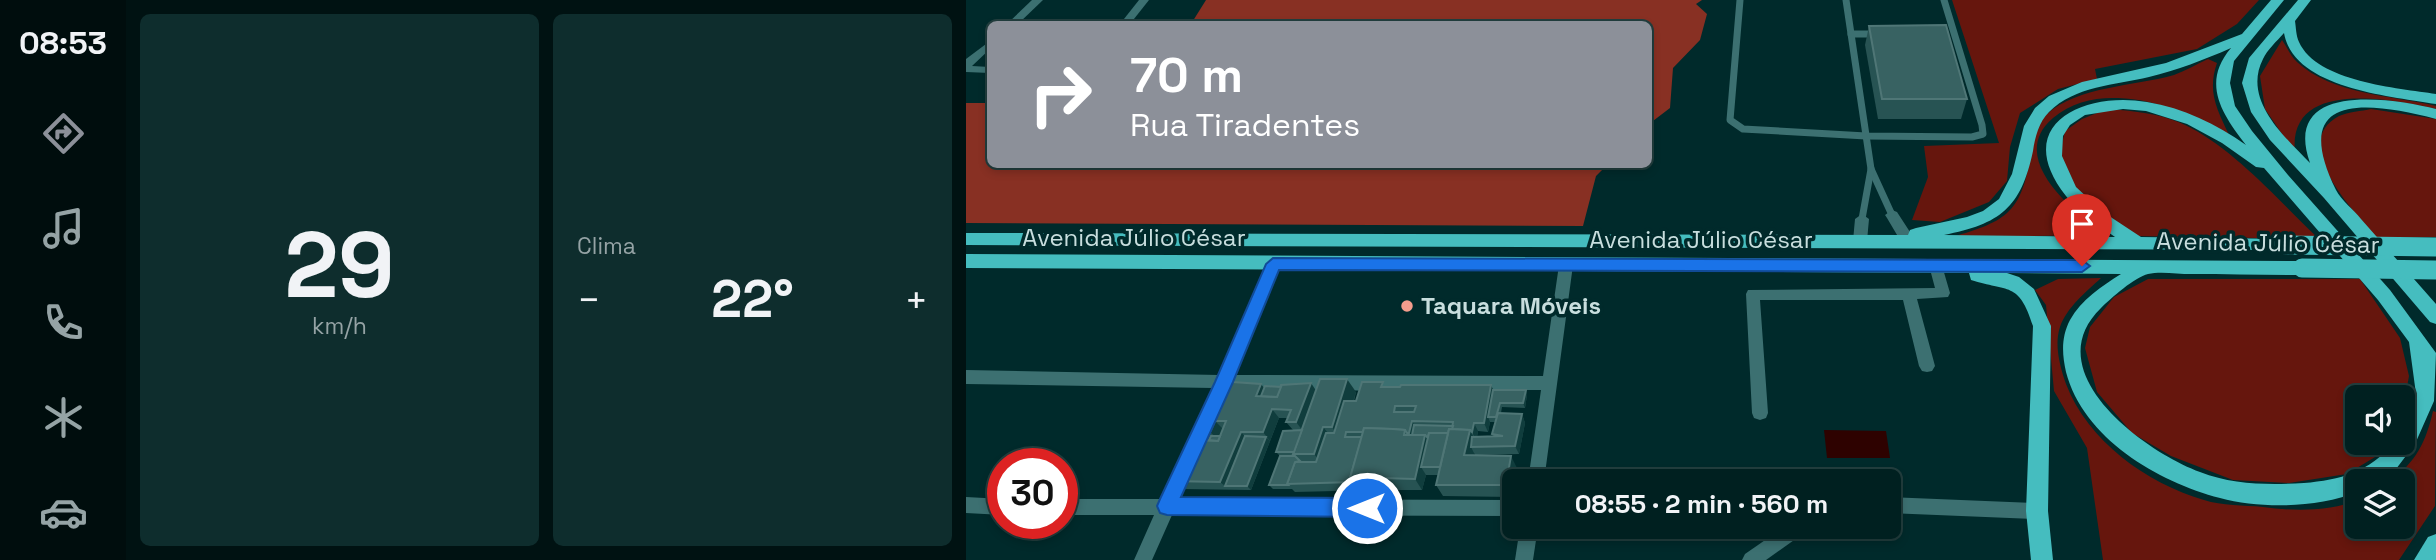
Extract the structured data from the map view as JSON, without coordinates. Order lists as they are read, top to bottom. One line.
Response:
{"streets":{"main road":["Avenida Júlio César"]},"places":["Taquara Móveis"],"page":{"tabs":"08:53","tile":[["29","km/h"],"Clima"],"turn":["70 m","Rua Tiradentes"],"heat":["−","22°","+"],"limit":"30","trip":"08:55 · 2 min · 560 m"}}
